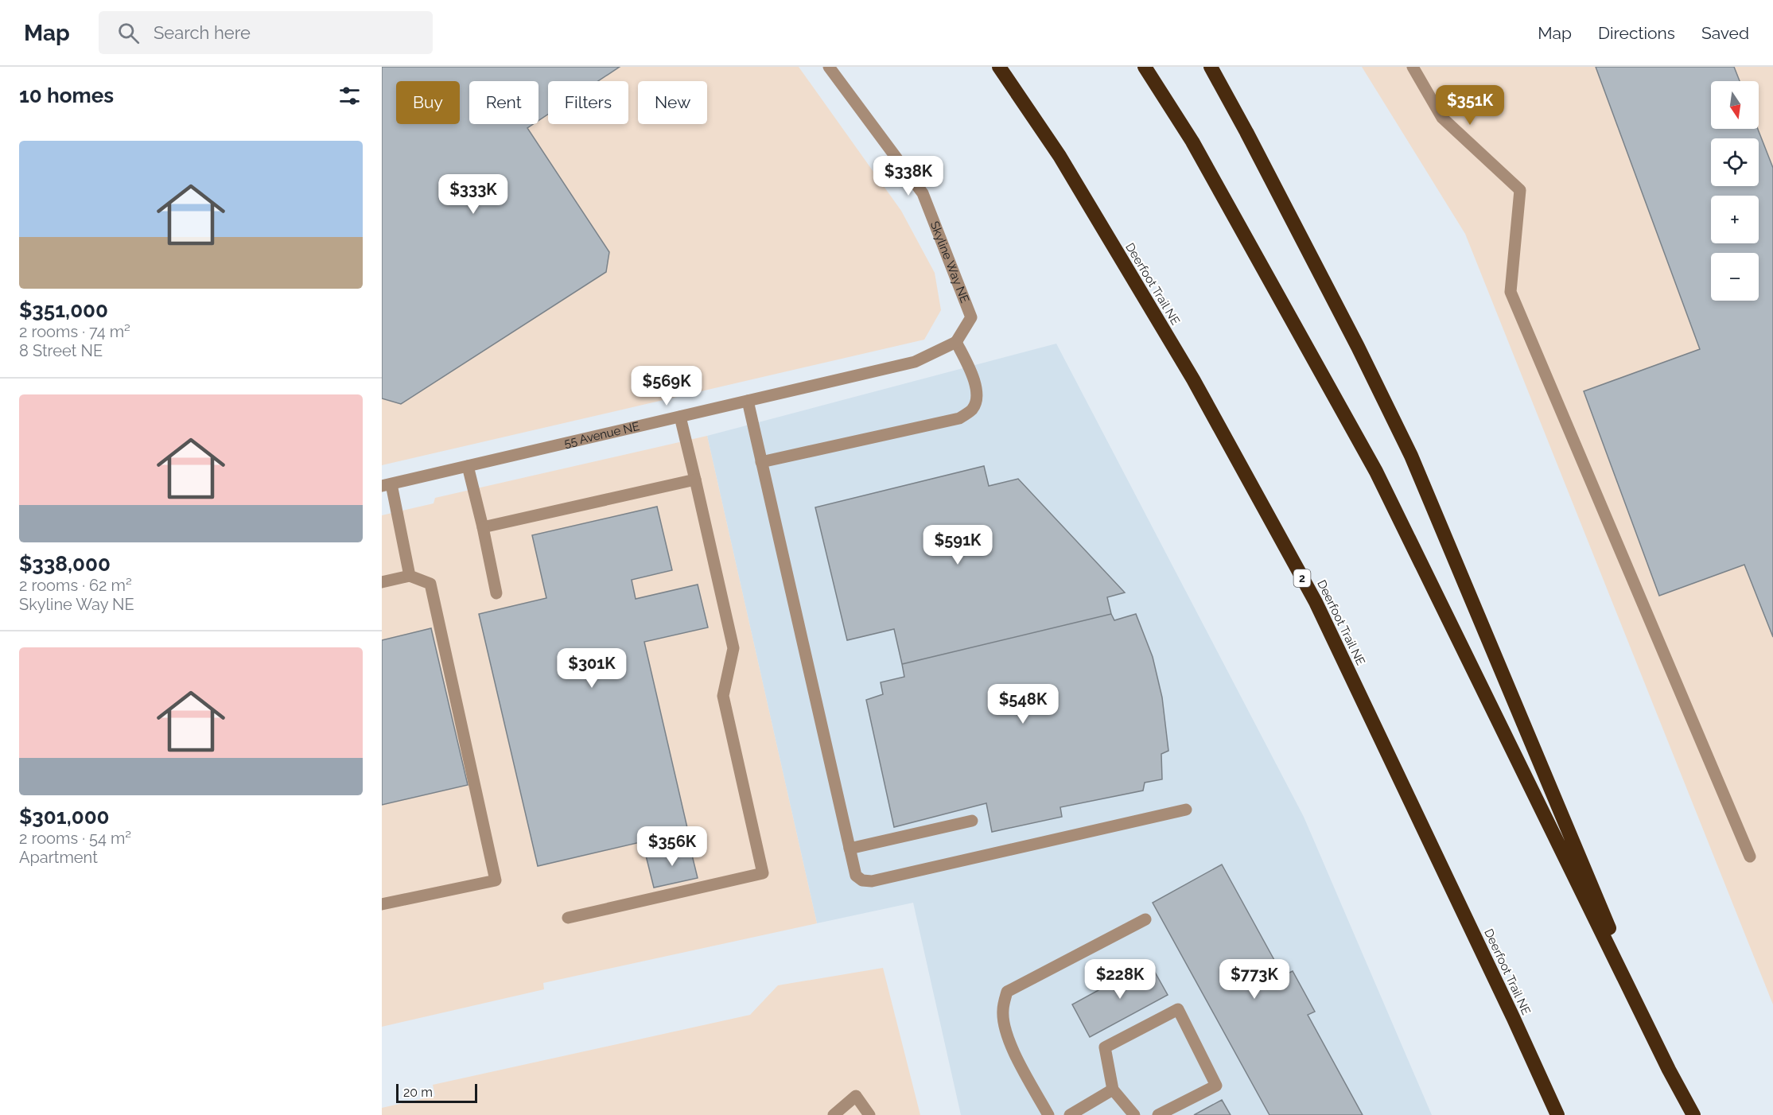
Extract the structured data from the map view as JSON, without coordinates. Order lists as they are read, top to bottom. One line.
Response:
{"streets":{"highway":["Deerfoot Trail NE","2"],"street":["Skyline Way NE","55 Avenue NE"]},"crossings":[["Skyline Way NE","55 Avenue NE"]],"scale_bar":"20 m","north":"bottom","page":{"header":"Map","search":"Search here","nav":["Map","Directions","Saved"],"heading":"10 homes","map_buttons":["+","−"],"chip":["Buy","Rent","Filters","New"],"price":["$351K","$338K","$333K","$569K","$591K","$301K","$548K","$356K","$228K","$773K"],"list":[{"name":"$351,000","note":"2 rooms · 74 m² · 8 Street NE"},{"name":"$338,000","note":"2 rooms · 62 m² · Skyline Way NE"},{"name":"$301,000","note":"2 rooms · 54 m² · Apartment"}],"scale":"20 m"}}
